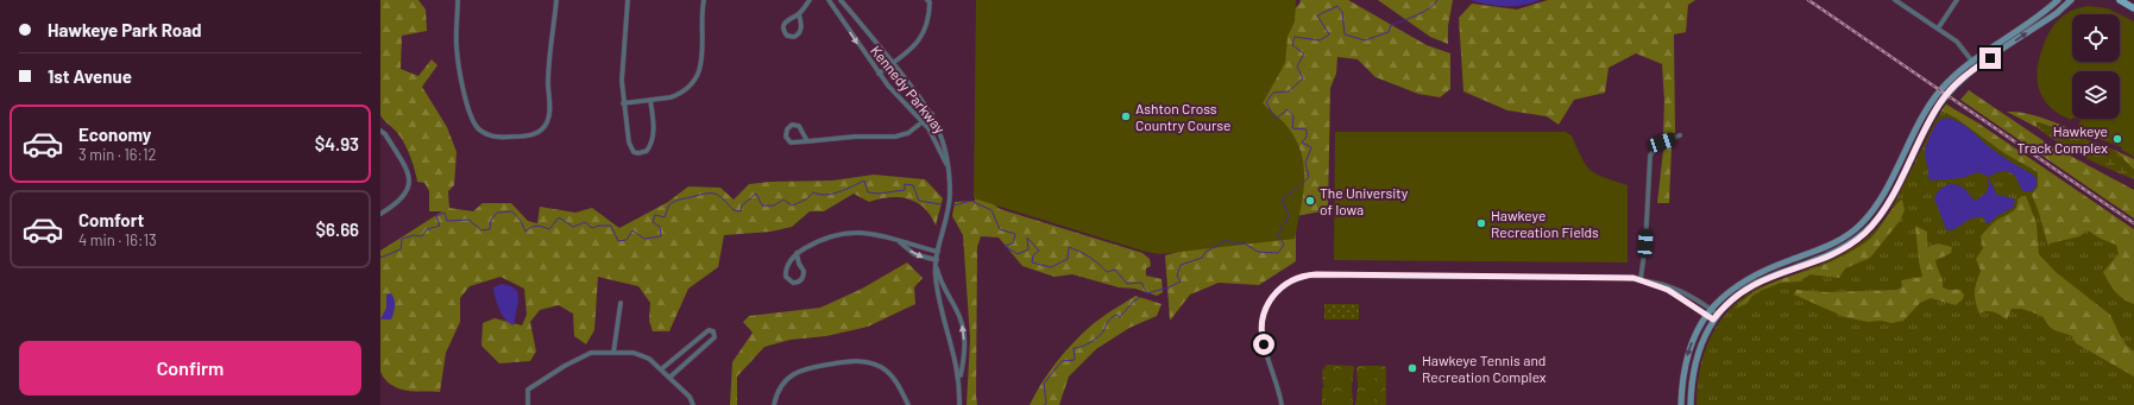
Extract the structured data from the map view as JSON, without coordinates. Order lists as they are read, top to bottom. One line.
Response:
{"streets":{"street":["Kennedy Parkway"]},"places":["Ashton Cross Country Course","Hawkeye Track Complex","The University of Iowa","Hawkeye Recreation Fields","Hawkeye Tennis and Recreation Complex"],"page":{"banner":["Hawkeye Park Road","1st Avenue"],"list":[{"name":"Economy","note":"3 min · 16:12","value":"$4.93"},{"name":"Comfort","note":"4 min · 16:13","value":"$6.66"}],"buttons":"Confirm"}}
